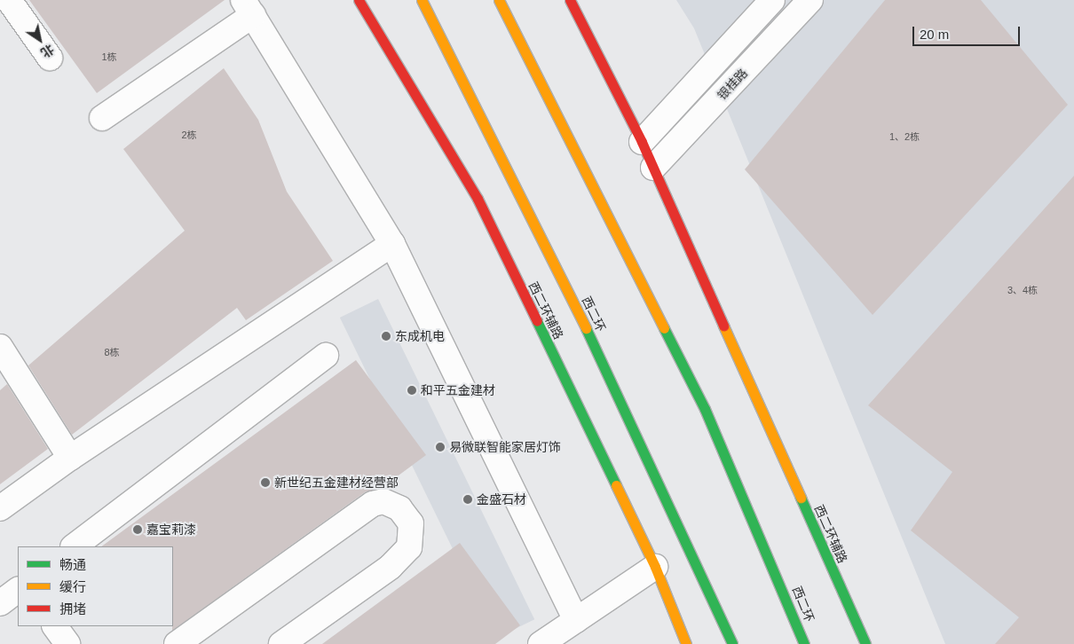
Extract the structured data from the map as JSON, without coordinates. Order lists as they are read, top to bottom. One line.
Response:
{"streets":{"main road":["西二环辅路","西二环"],"street":["银桂路"]},"crossings":[["银桂路","西二环辅路"]],"places":["东成机电","和平五金建材","易微联智能家居灯饰","新世纪五金建材经营部","金盛石材","嘉宝莉漆"],"house_numbers":["1栋","2栋","1、2栋","3、4栋","8栋"],"legend":["畅通","缓行","拥堵"],"scale_bar":"20 m","north":"bottom right"}
